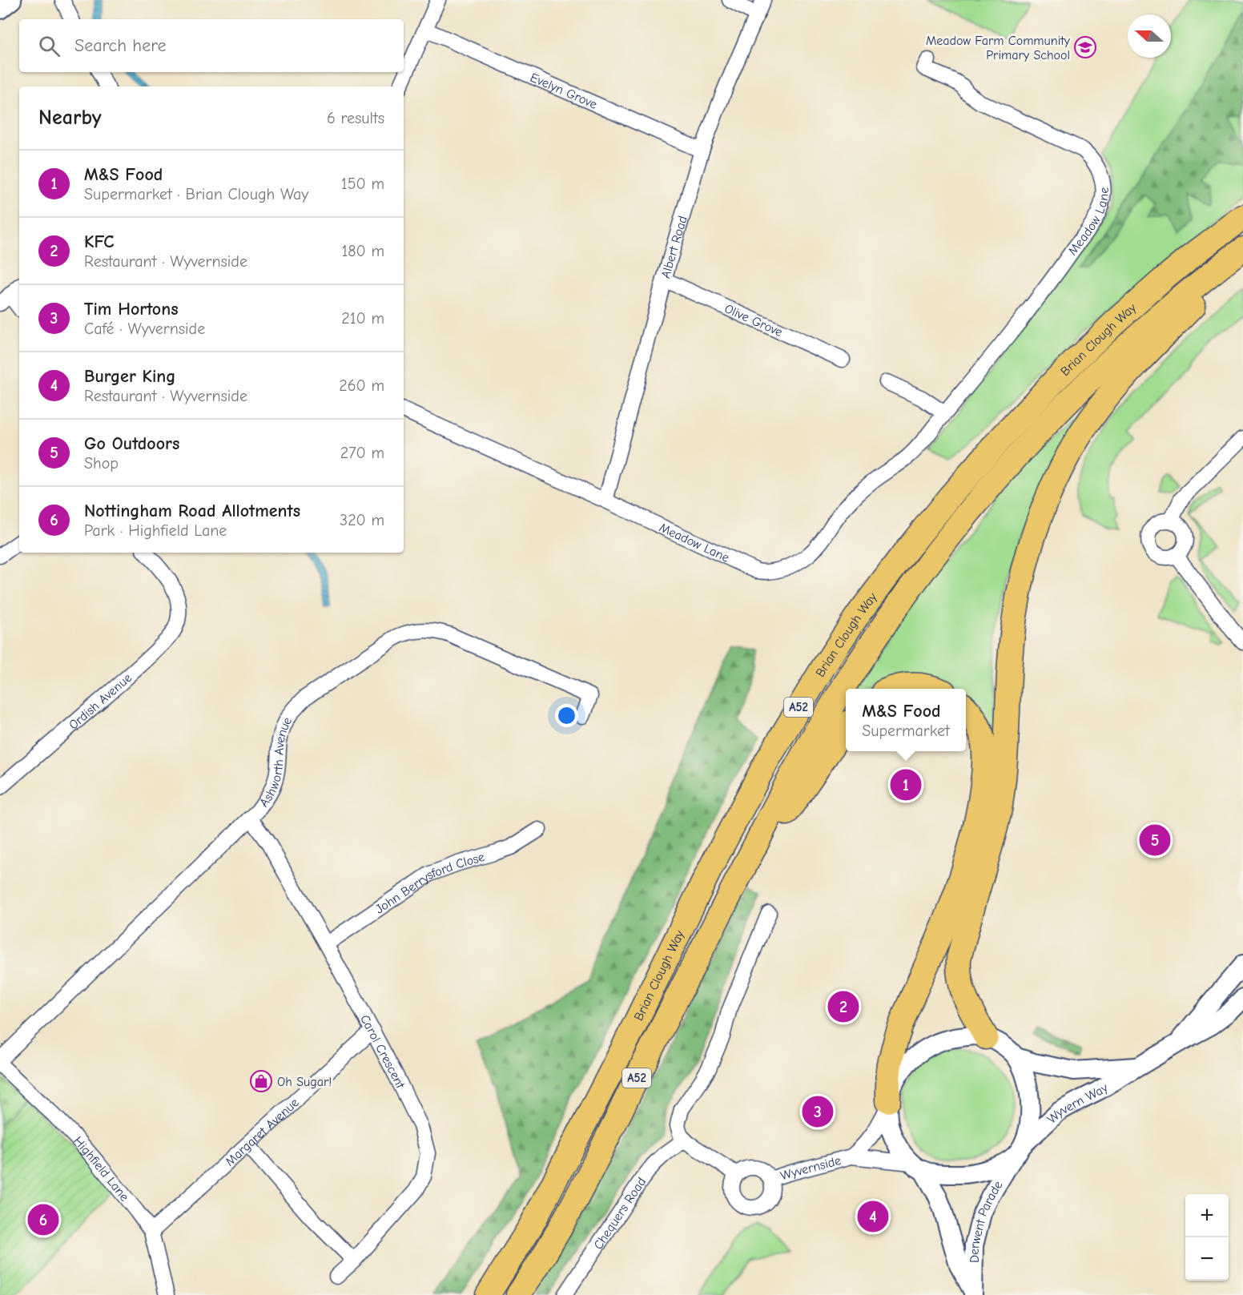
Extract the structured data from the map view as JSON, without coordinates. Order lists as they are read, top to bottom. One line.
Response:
{"streets":{"highway":["Brian Clough Way","A52"],"street":["Evelyn Grove","Meadow Lane","Albert Road","Olive Grove","Ordish Avenue","Ashworth Avenue","John Berrysford Close","Carol Crescent","Wyvern Way","Margaret Avenue","Wyvernside","Highfield Lane","Chequers Road","Derwent Parade"]},"crossings":[["Evelyn Grove","Albert Road"],["Meadow Lane","Albert Road"],["Albert Road","Olive Grove"],["Ashworth Avenue","Carol Crescent"],["John Berrysford Close","Carol Crescent"],["Carol Crescent","Margaret Avenue"],["Wyvern Way","Wyvernside"],["Wyvern Way","Derwent Parade"],["Margaret Avenue","Highfield Lane"],["Wyvernside","Derwent Parade"]],"places":{"school or university":["Meadow Farm Community Primary School"],"shop":["Oh Sugar!"]},"north":"left","page":{"search":"Search here","heading":["Nearby","6 results"],"list":[{"mark":"1","name":"M&S Food","note":"Supermarket · Brian Clough Way","value":"150 m"},{"mark":"2","name":"KFC","note":"Restaurant · Wyvernside","value":"180 m"},{"mark":"3","name":"Tim Hortons","note":"Café · Wyvernside","value":"210 m"},{"mark":"4","name":"Burger King","note":"Restaurant · Wyvernside","value":"260 m"},{"mark":"5","name":"Go Outdoors","note":"Shop","value":"270 m"},{"mark":"6","name":"Nottingham Road Allotments","note":"Park · Highfield Lane","value":"320 m"}],"popup":["M&S Food","Supermarket"],"pins":["1","5","2","3","4","6"],"map_buttons":["+","−"]}}
